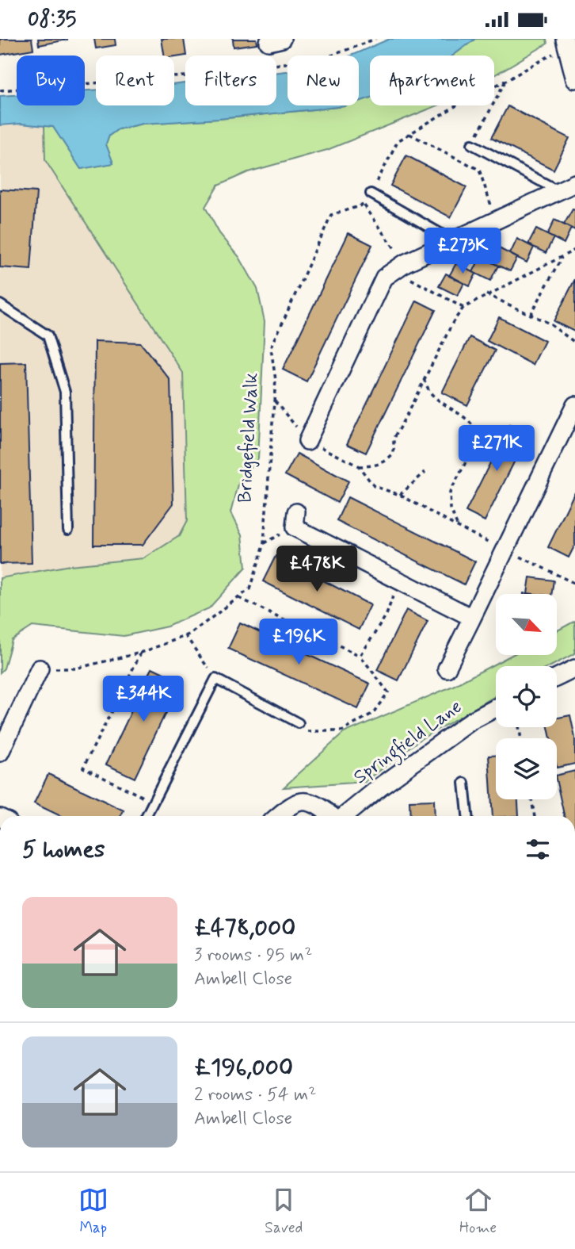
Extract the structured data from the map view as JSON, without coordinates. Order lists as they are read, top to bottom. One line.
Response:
{"streets":{"street":["Springfield Lane"],"path":["Bridgefield Walk"]},"north":"bottom right","page":{"status":"08:35","chip":["Buy","Rent","Filters","New","Apartment"],"price":["£273K","£271K","£478K","£196K","£344K"],"heading":"5 homes","list":[{"name":"£478,000","note":"3 rooms · 95 m² · Ambell Close"},{"name":"£196,000","note":"2 rooms · 54 m² · Ambell Close"}],"tabs":["Map","Saved","Home"]}}
